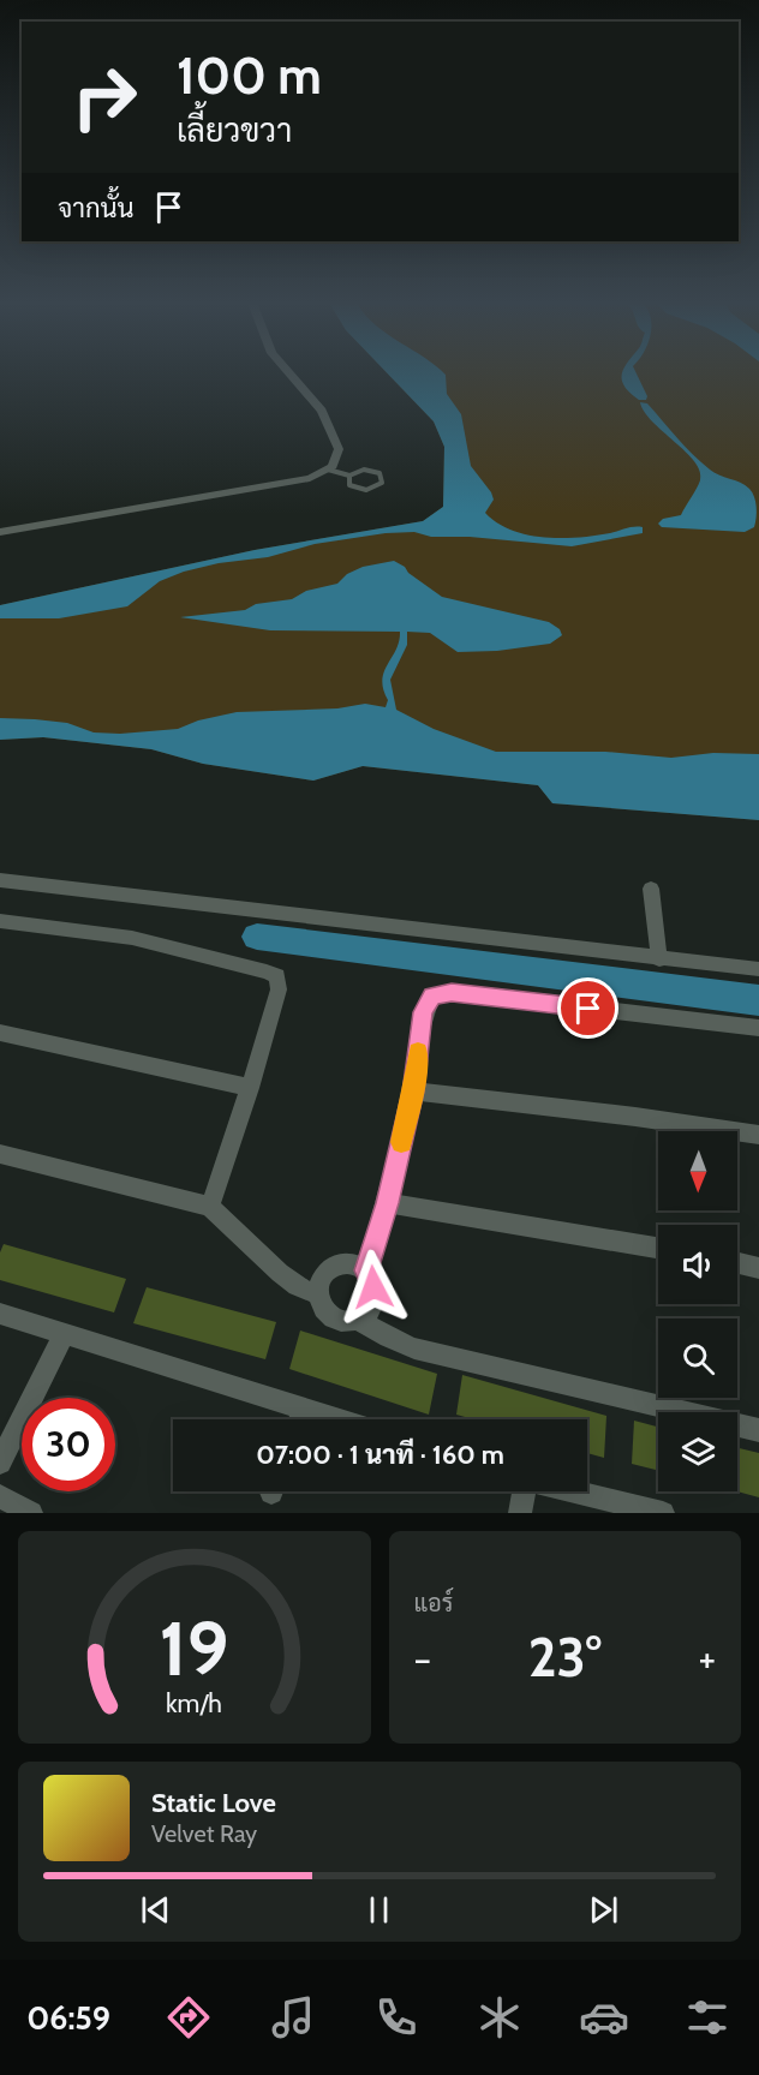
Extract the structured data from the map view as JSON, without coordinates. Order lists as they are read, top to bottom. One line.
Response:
{"north":"bottom","page":{"turn":["100 m","เลี้ยวขวา"],"then":"จากนั้น","limit":"30","trip":"07:00 · 1 นาที · 160 m","tile":"แอร์","heat":["−","23°","+"],"song":["Static Love","Velvet Ray"],"tabs":"06:59","gauge":["19","km/h"]}}
